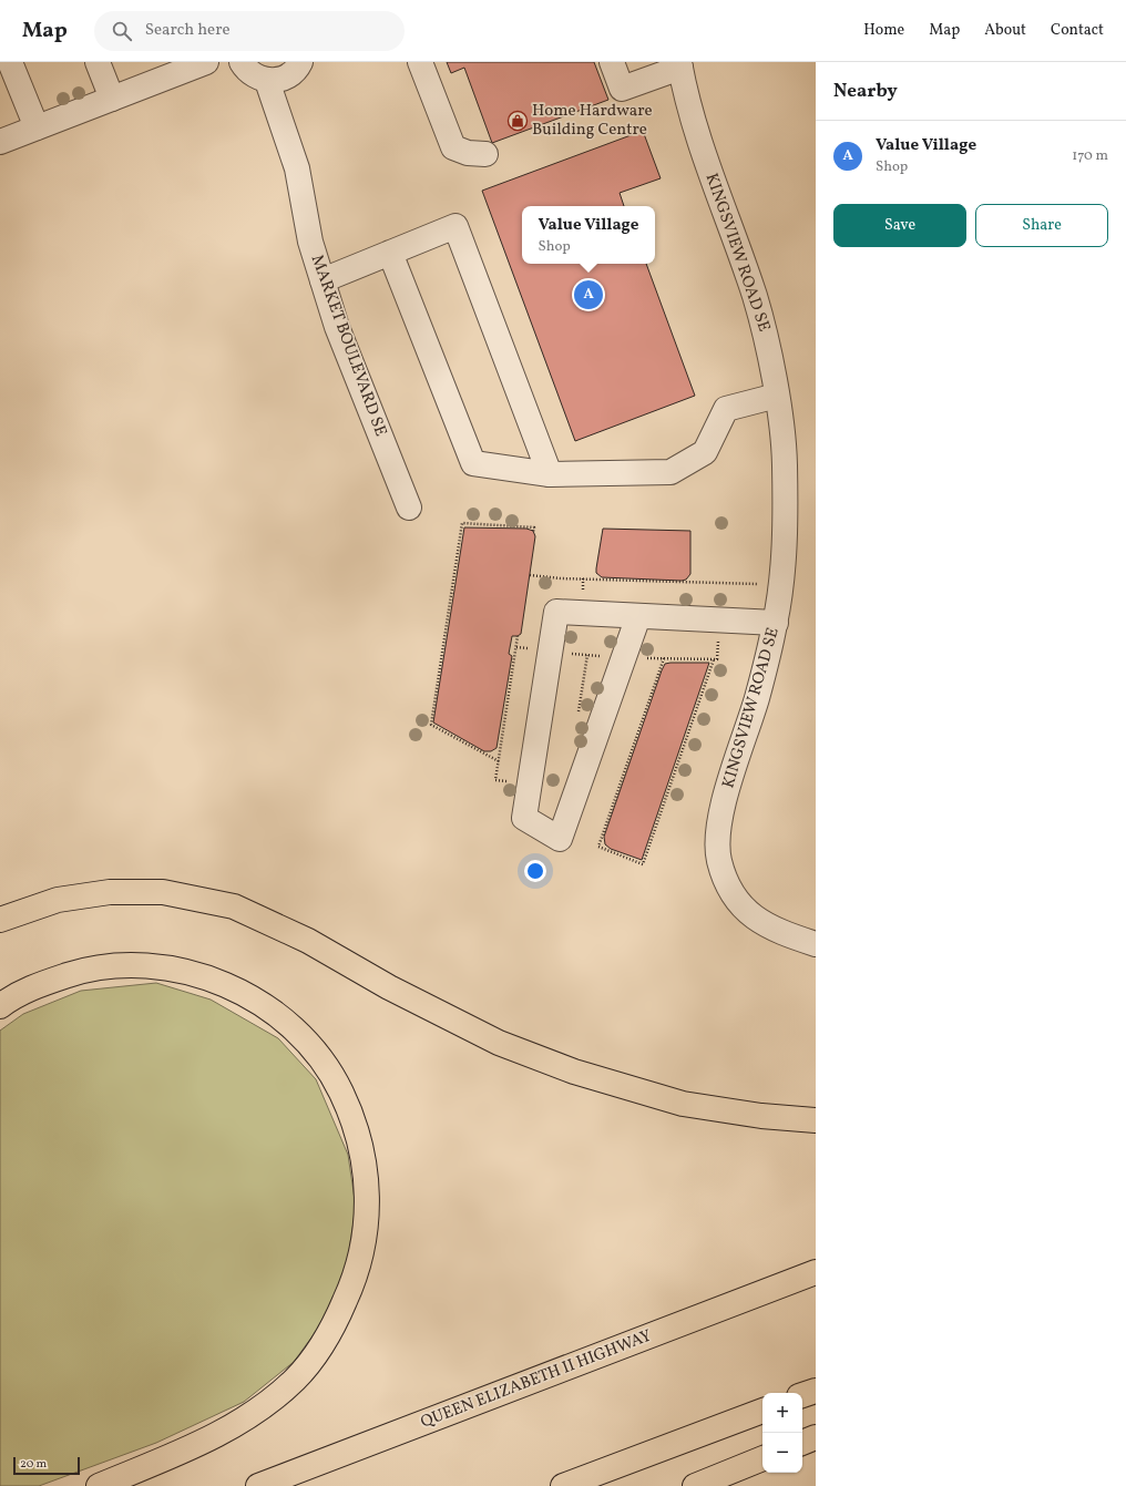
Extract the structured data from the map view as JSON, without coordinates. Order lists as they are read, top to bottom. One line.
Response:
{"streets":{"highway":["QUEEN ELIZABETH II HIGHWAY"],"street":["KINGSVIEW ROAD SE","MARKET BOULEVARD SE"]},"places":{"shop":["Home Hardware Building Centre"]},"scale_bar":"20 m","page":{"header":"Map","search":"Search here","nav":["Home","Map","About","Contact"],"heading":"Nearby","list":[{"mark":"A","name":"Value Village","note":"Shop","value":"170 m"}],"buttons":["Save","Share"],"popup":["Value Village","Shop"],"pins":"A","map_buttons":["+","−"],"scale":"20 m"}}
